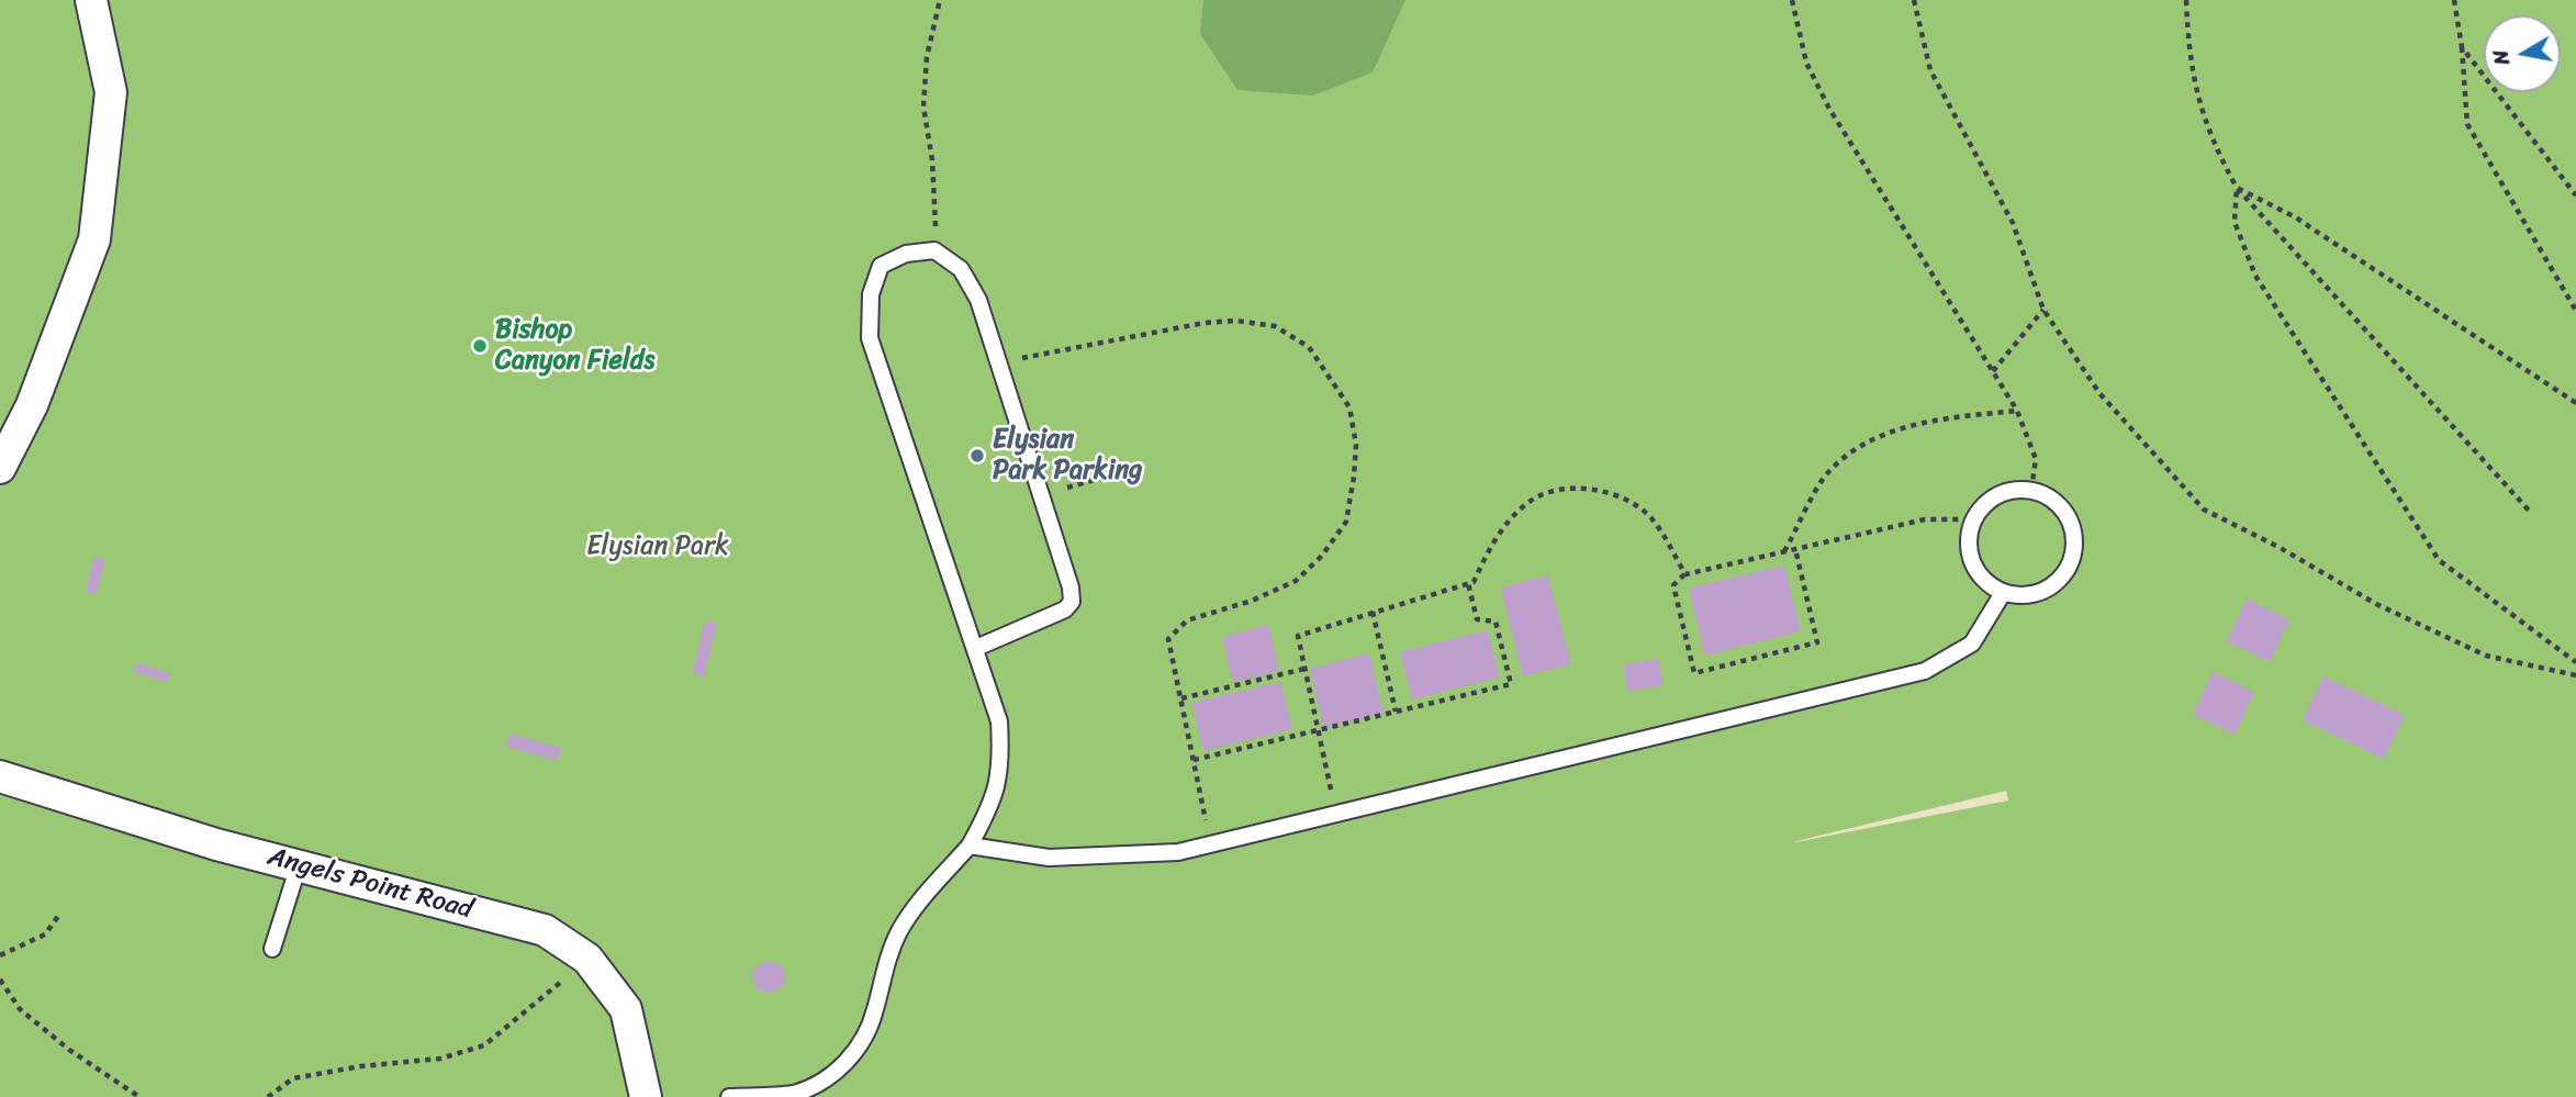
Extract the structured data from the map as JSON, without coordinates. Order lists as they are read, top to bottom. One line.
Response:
{"streets":{"street":["Angels Point Road"]},"parks":["Elysian Park"],"places":["Bishop Canyon Fields","Elysian Park Parking"],"north":"left"}
